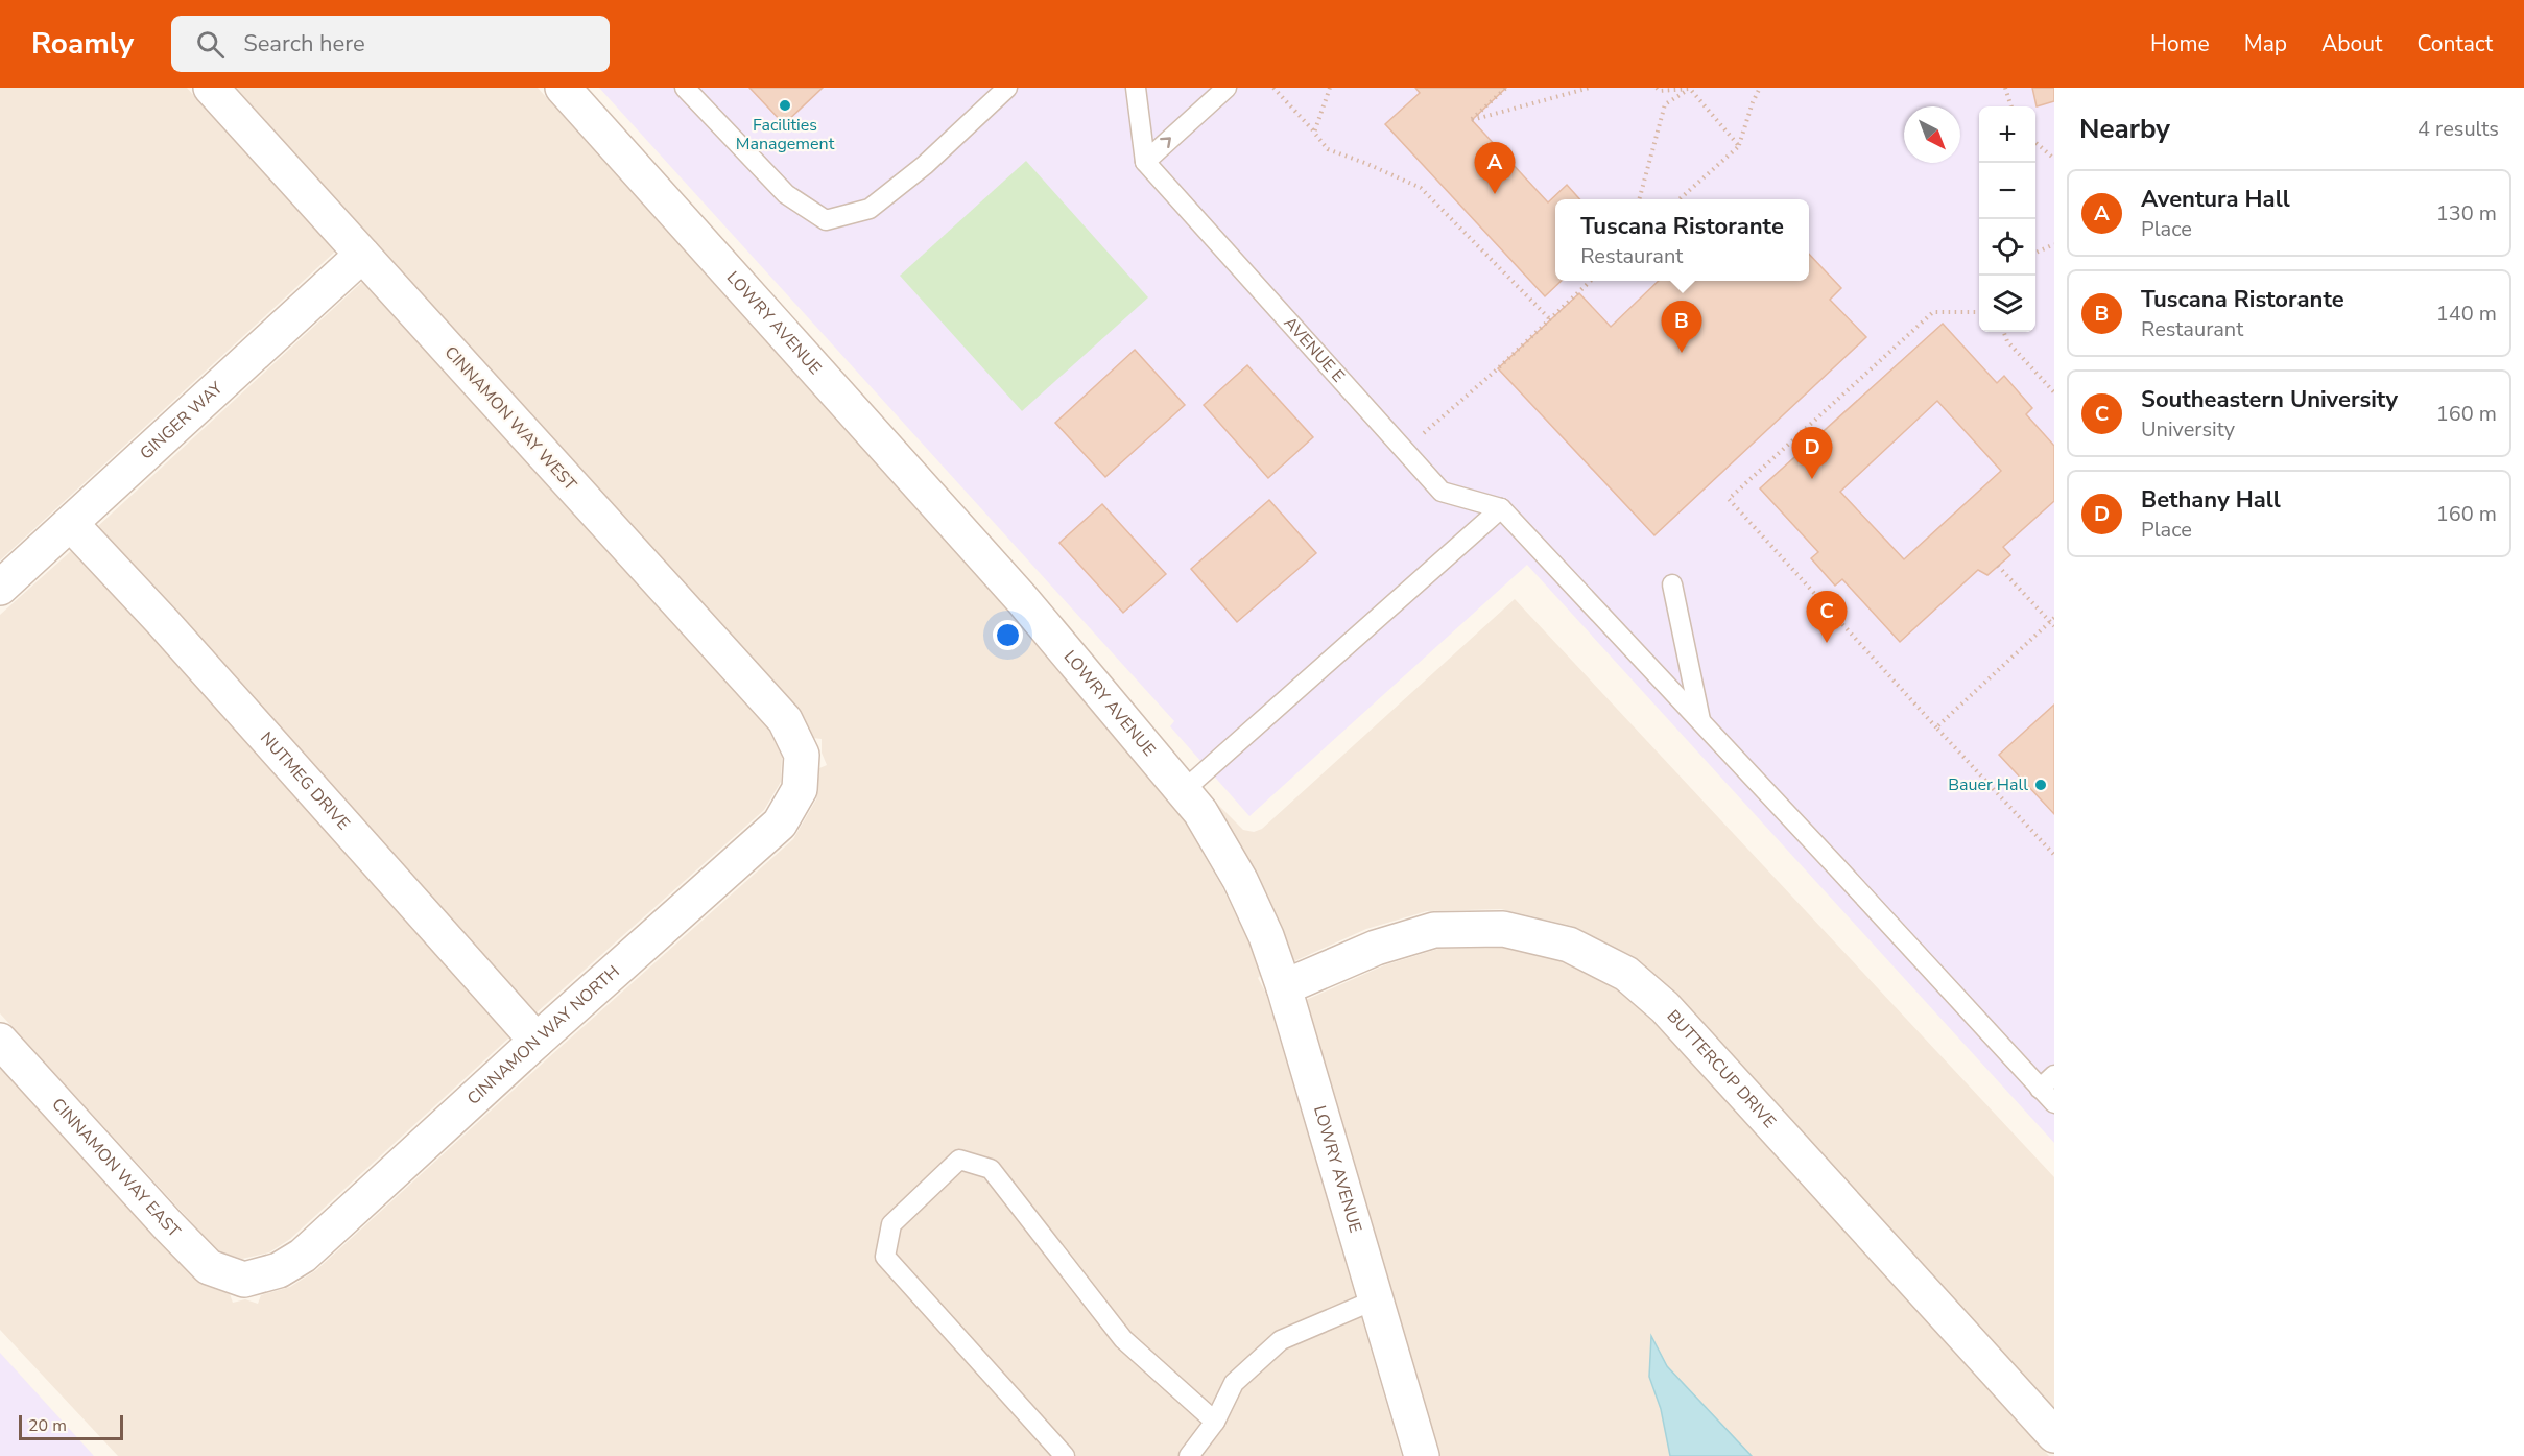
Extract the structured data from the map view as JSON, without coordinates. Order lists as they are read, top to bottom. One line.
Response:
{"streets":{"street":["LOWRY AVENUE","CINNAMON WAY WEST","GINGER WAY","NUTMEG DRIVE","CINNAMON WAY NORTH","BUTTERCUP DRIVE","CINNAMON WAY EAST"],"lane":["AVENUE E"]},"crossings":[["LOWRY AVENUE","BUTTERCUP DRIVE"],["CINNAMON WAY WEST","GINGER WAY"],["CINNAMON WAY WEST","CINNAMON WAY NORTH"],["GINGER WAY","NUTMEG DRIVE"],["NUTMEG DRIVE","CINNAMON WAY NORTH"],["CINNAMON WAY NORTH","CINNAMON WAY EAST"]],"places":["Facilities Management","Bauer Hall"],"scale_bar":"20 m","north":"bottom right","page":{"header":"Roamly","search":"Search here","nav":["Home","Map","About","Contact"],"heading":["Nearby","4 results"],"map_buttons":["+","−"],"pins":["A","B","D","C"],"list":[{"mark":"A","name":"Aventura Hall","note":"Place","value":"130 m"},{"mark":"B","name":"Tuscana Ristorante","note":"Restaurant","value":"140 m"},{"mark":"C","name":"Southeastern University","note":"University","value":"160 m"},{"mark":"D","name":"Bethany Hall","note":"Place","value":"160 m"}],"popup":["Tuscana Ristorante","Restaurant"],"scale":"20 m"}}
